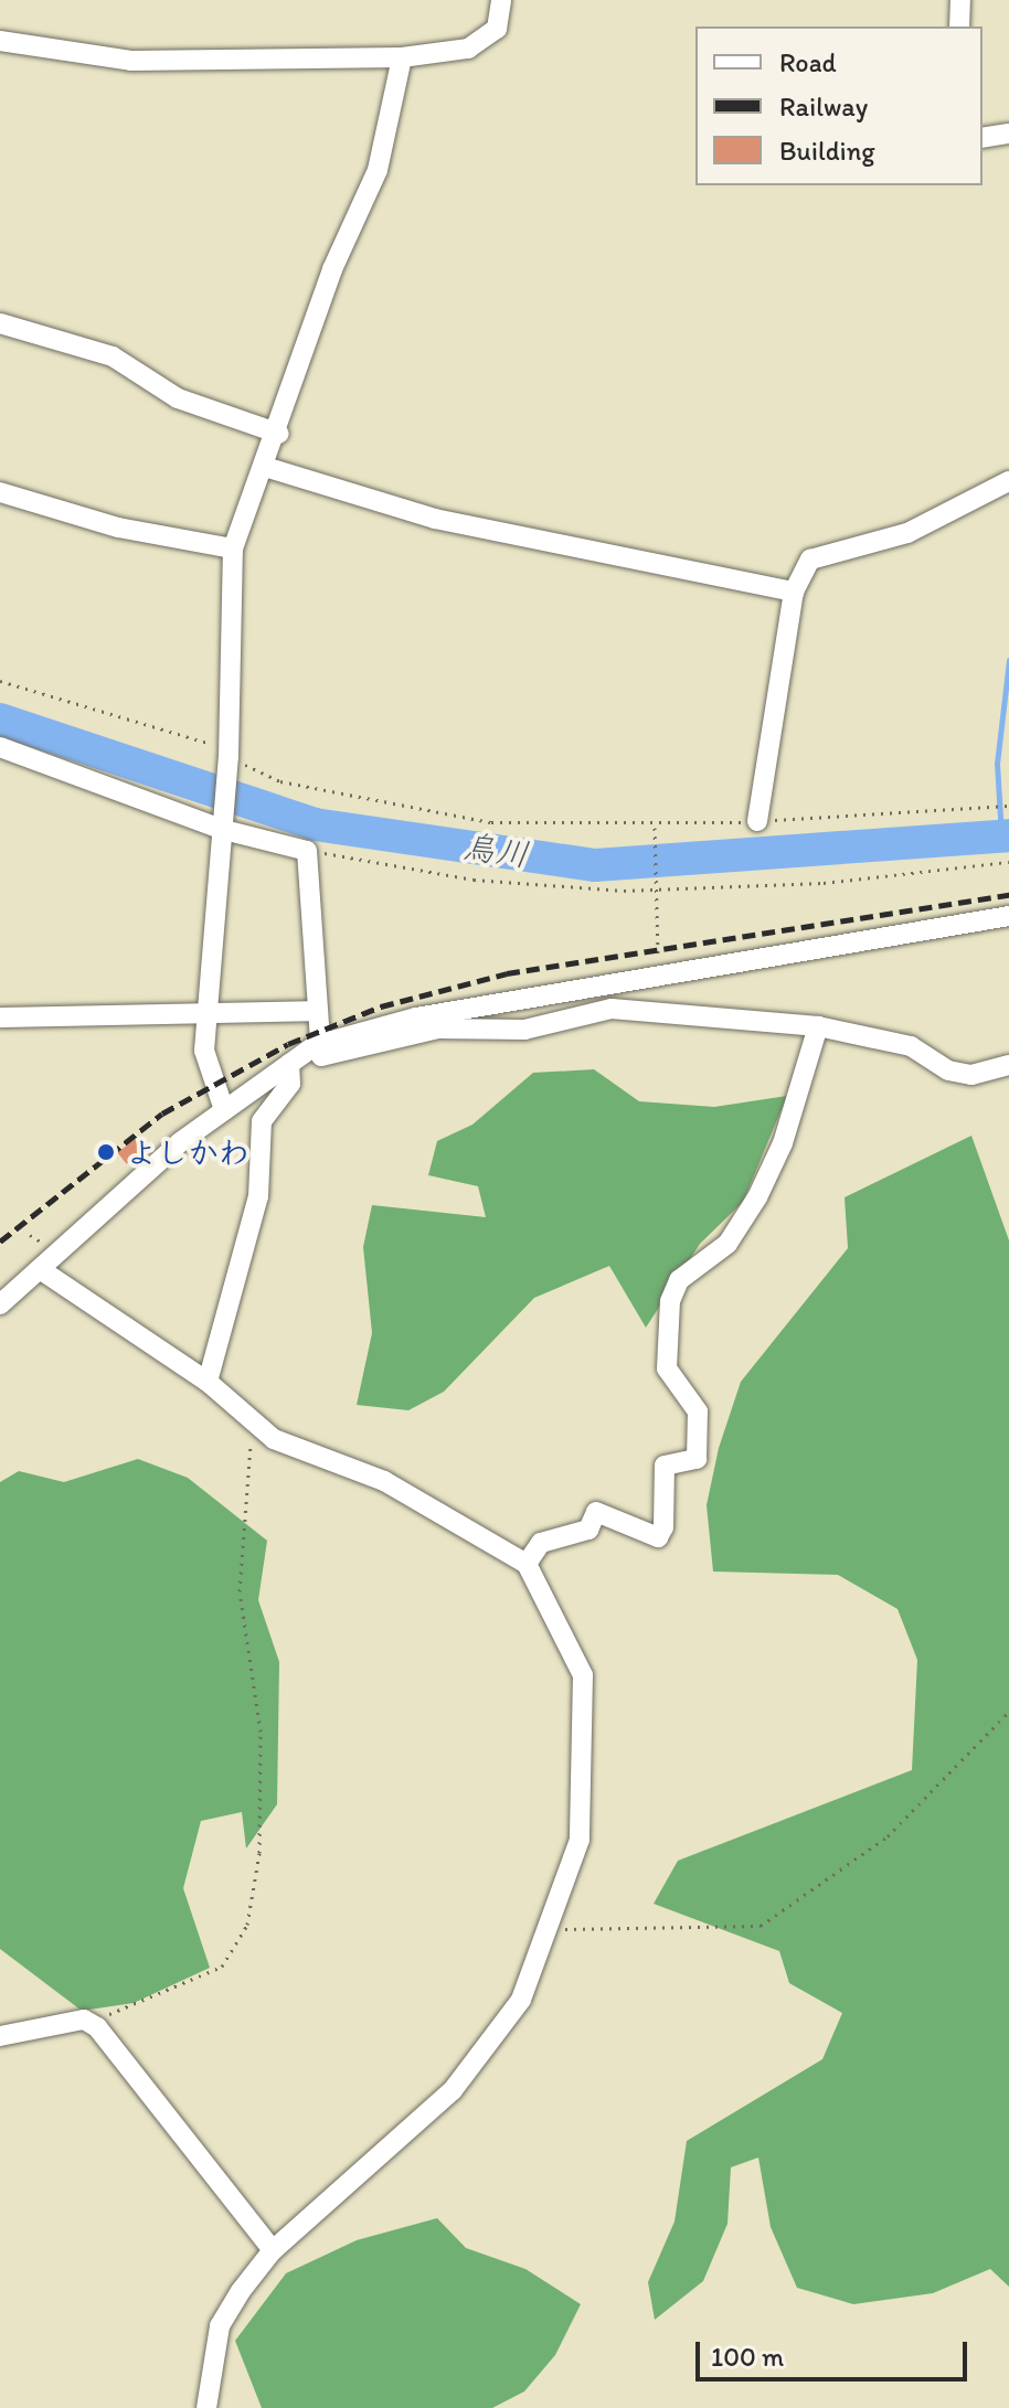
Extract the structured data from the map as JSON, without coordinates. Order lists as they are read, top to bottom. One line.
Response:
{"water":["烏川"],"places":["よしかわ"],"legend":["Road","Railway","Building"],"scale_bar":"100 m"}
